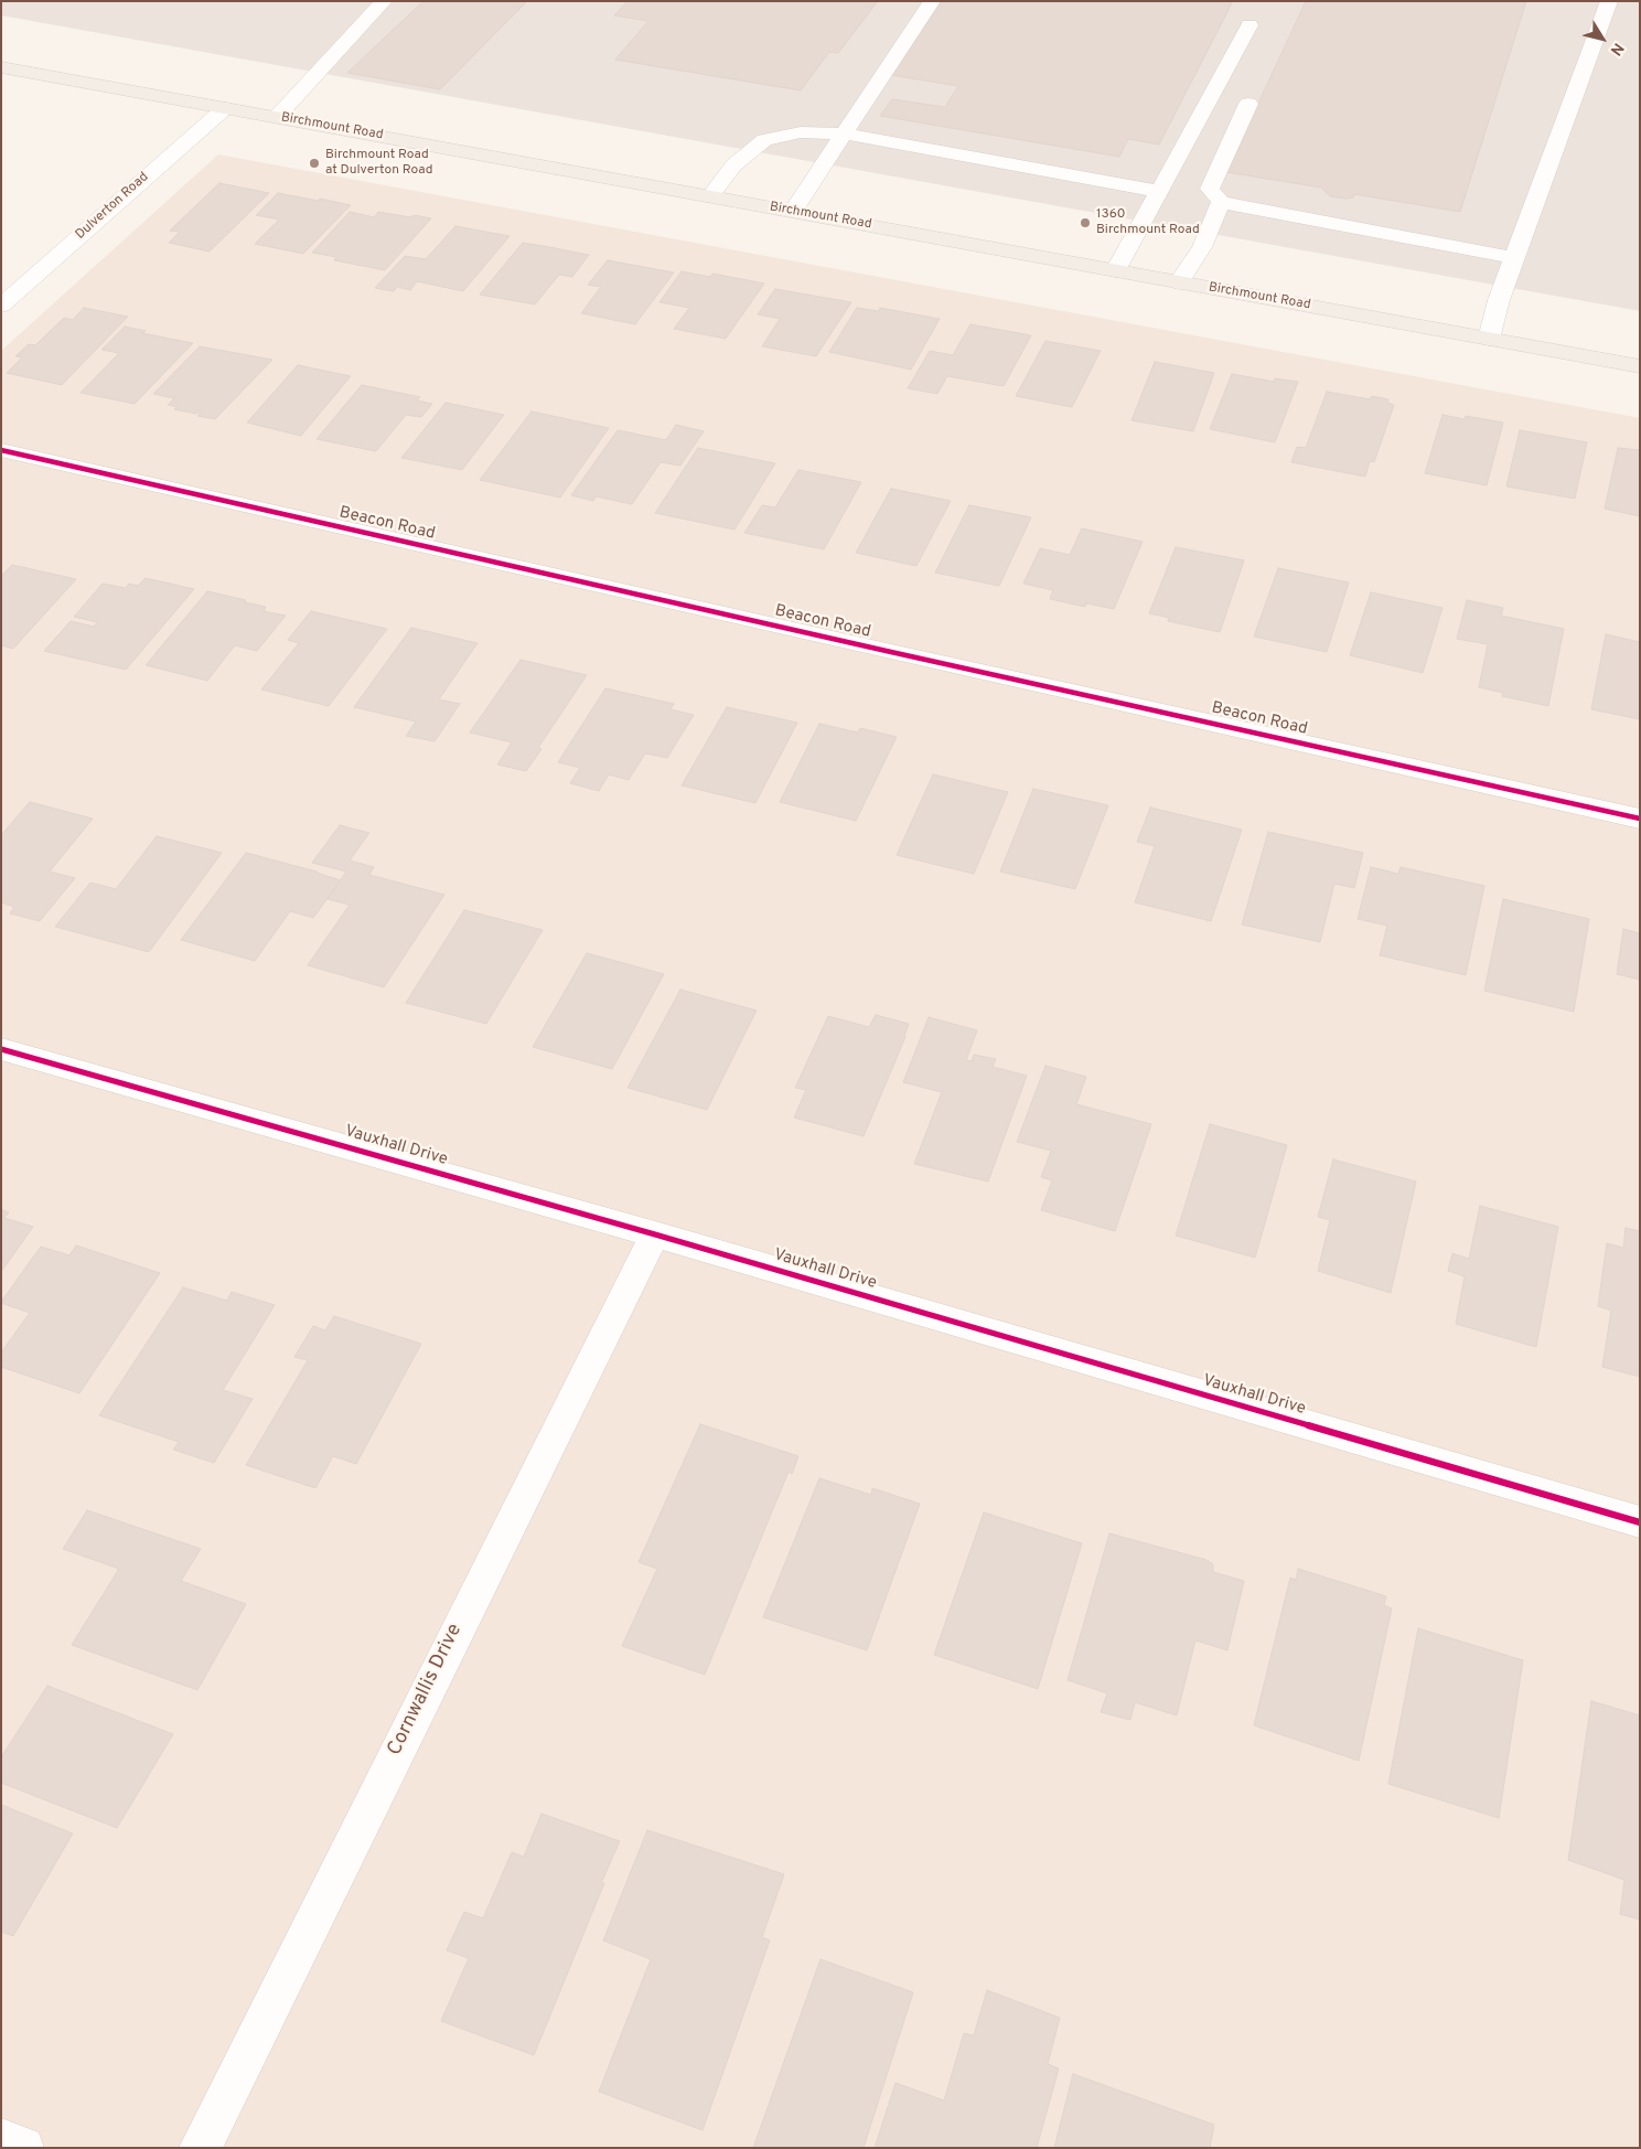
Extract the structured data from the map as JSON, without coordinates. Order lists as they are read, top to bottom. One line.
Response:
{"streets":{"main road":["Birchmount Road"],"street":["Dulverton Road","Beacon Road","Vauxhall Drive","Cornwallis Drive"]},"crossings":[["Birchmount Road","Dulverton Road"],["Vauxhall Drive","Cornwallis Drive"]],"places":["Birchmount Road at Dulverton Road","1360 Birchmount Road"],"north":"bottom right"}
